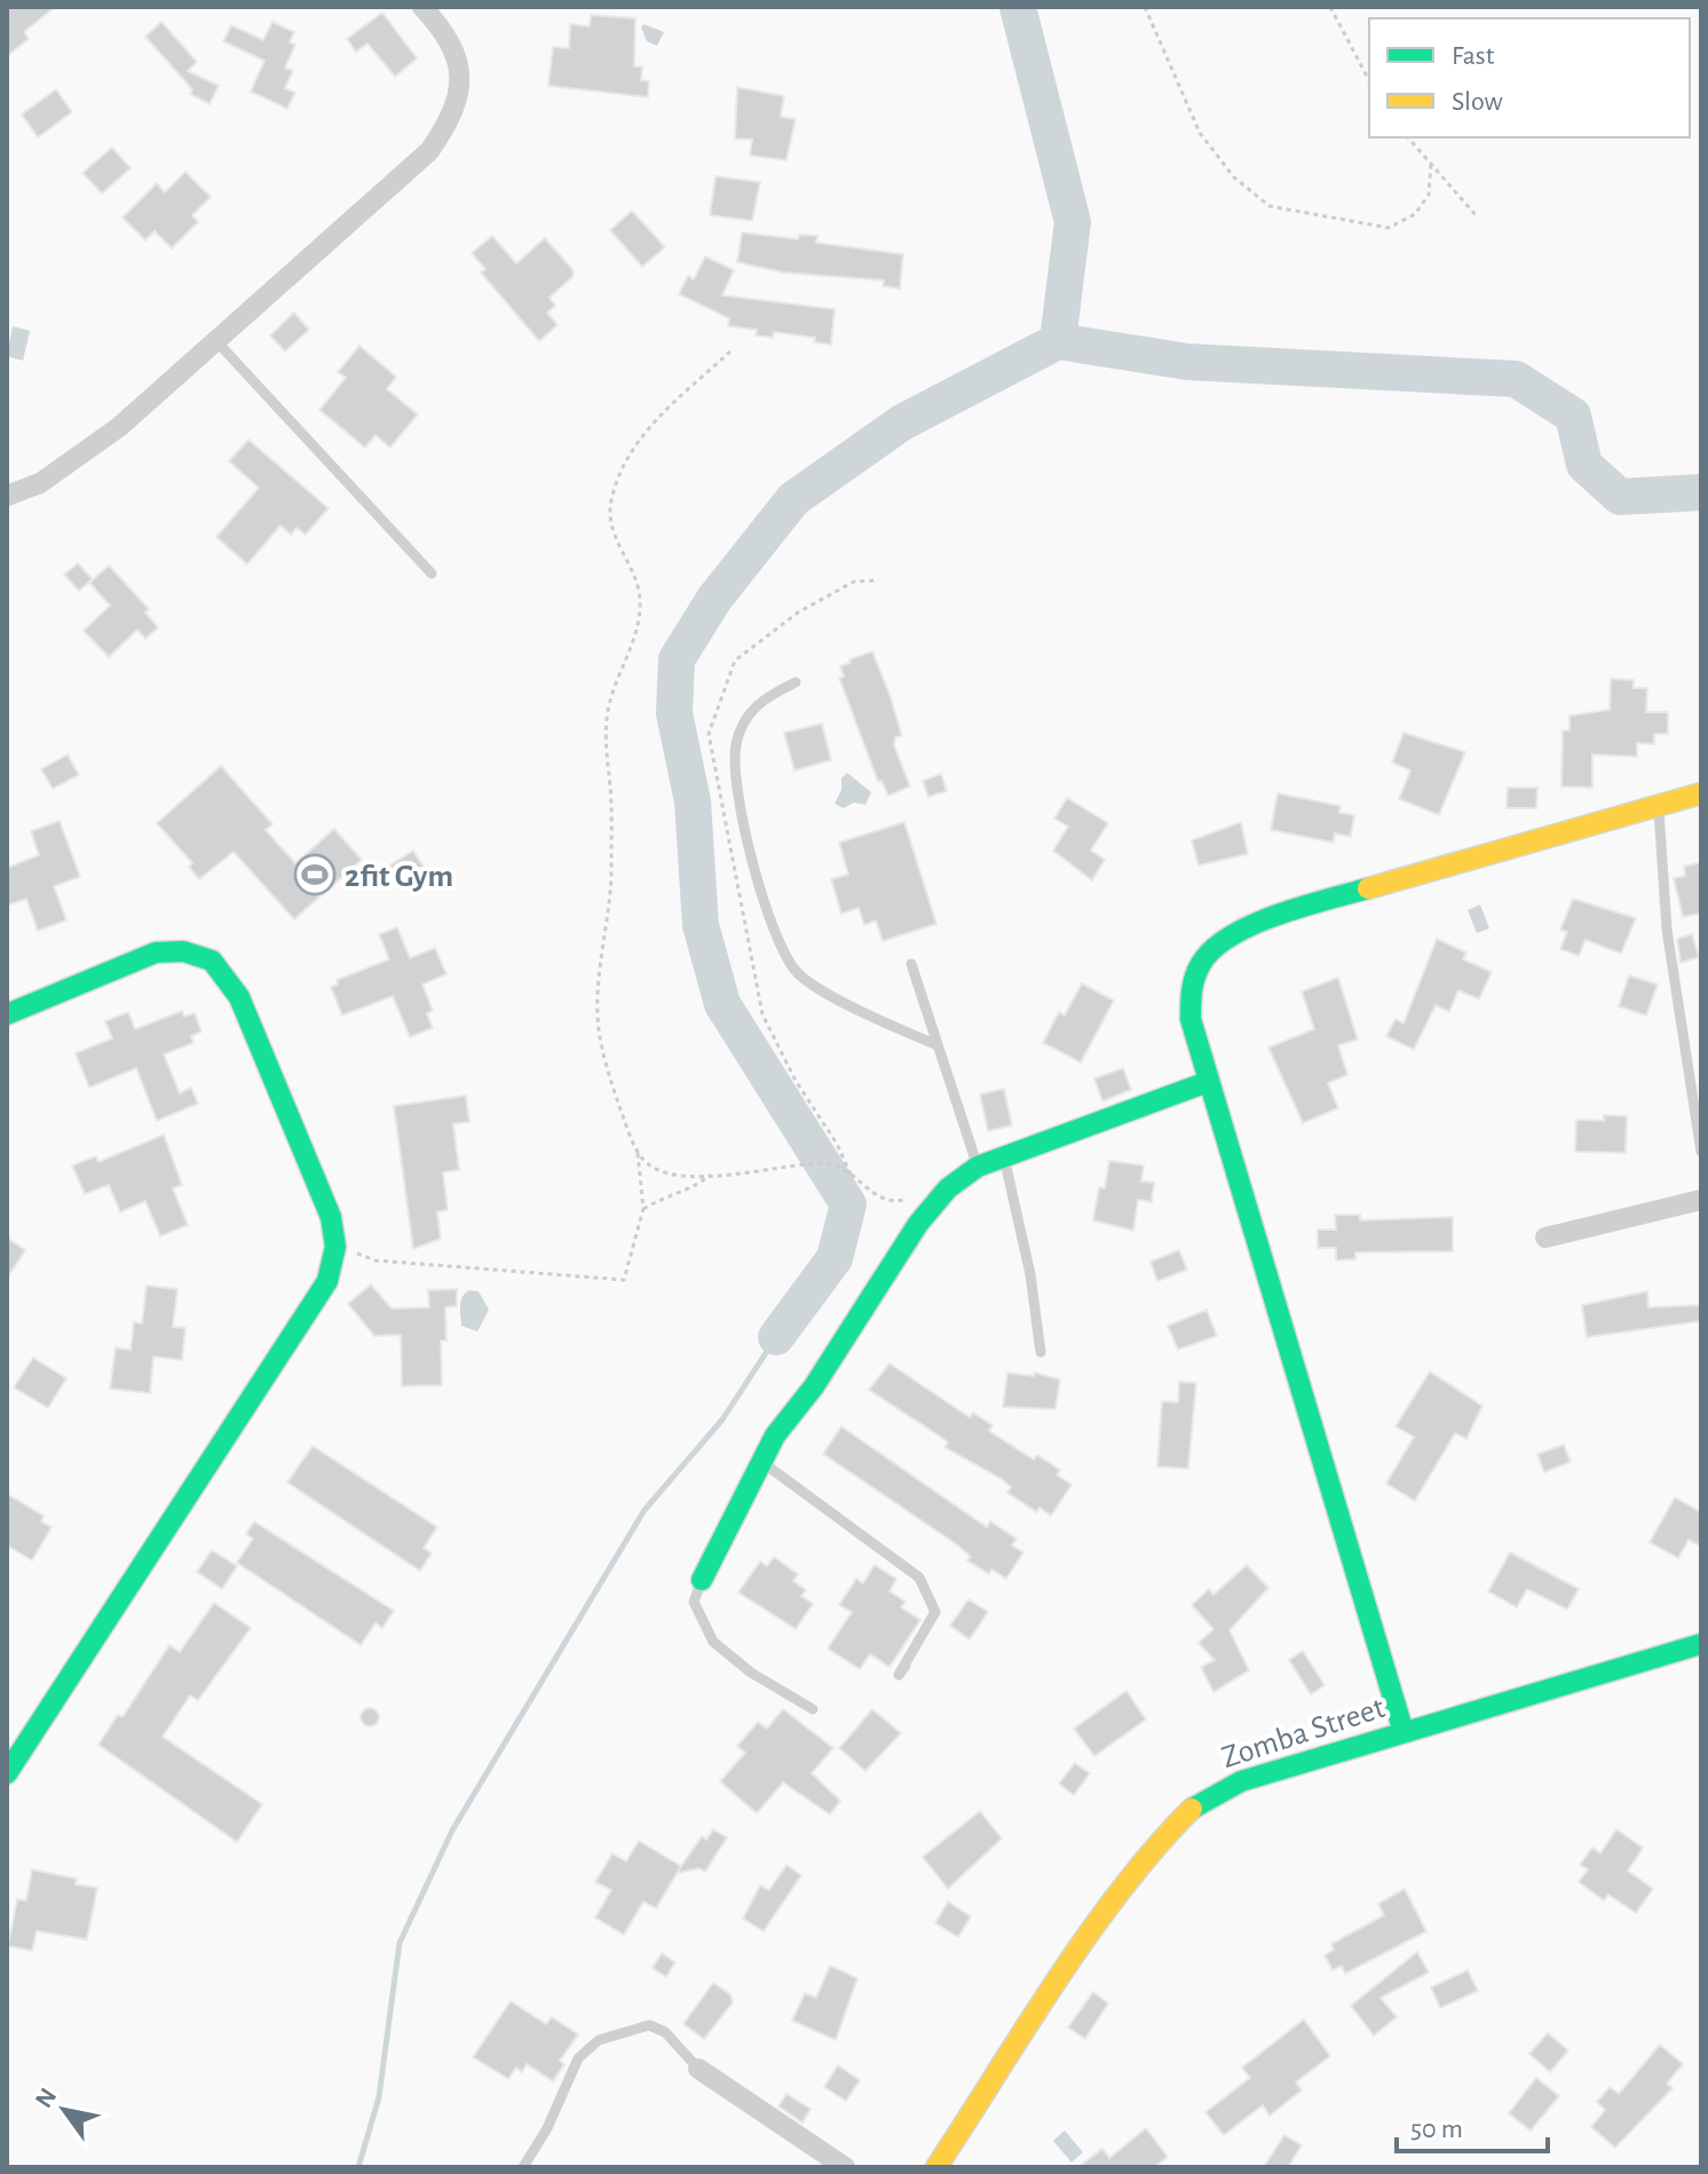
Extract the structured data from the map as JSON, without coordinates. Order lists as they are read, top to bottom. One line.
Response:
{"streets":{"street":["Zomba Street"]},"places":{"sports":["2fit Gym"]},"legend":["Fast","Slow"],"scale_bar":"50 m","north":"top left"}
